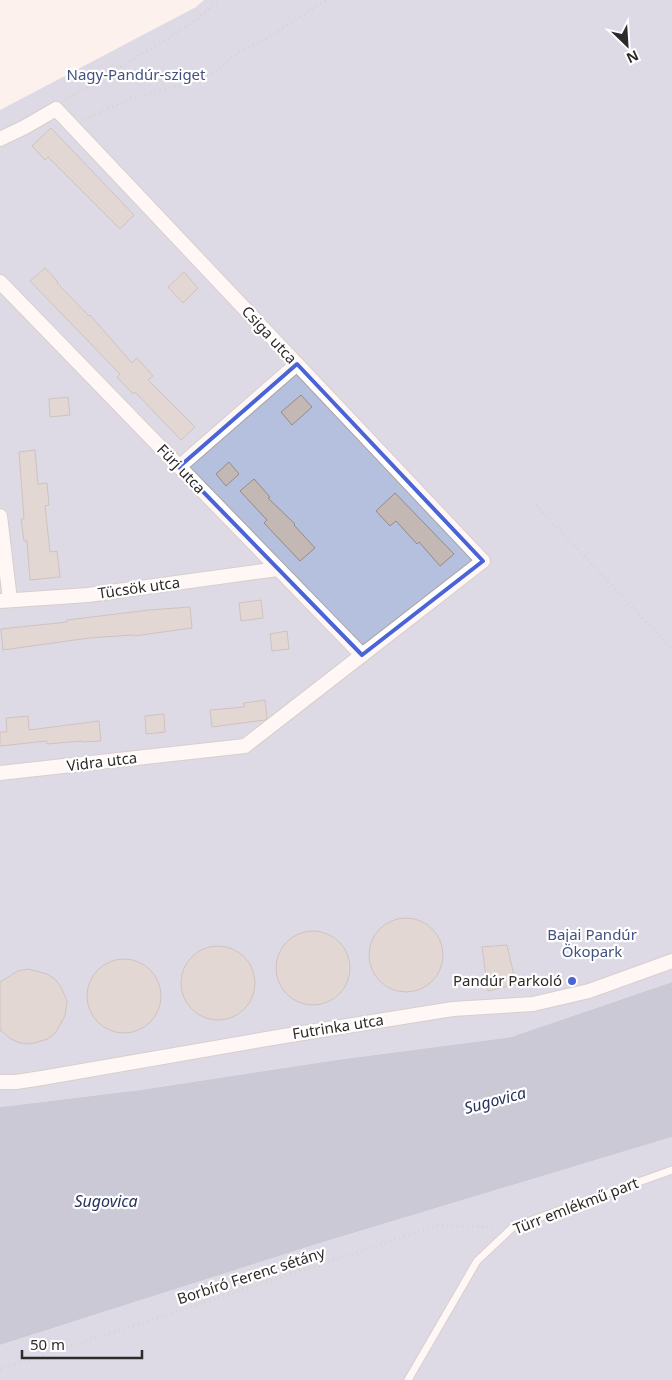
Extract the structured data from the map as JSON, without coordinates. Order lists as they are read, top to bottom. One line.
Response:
{"streets":{"street":["Csiga utca","Fürj utca","Tücsök utca","Vidra utca","Futrinka utca"],"lane":["Türr emlékmű part"],"path":["Borbíró Ferenc sétány"]},"crossings":[["Csiga utca","Vidra utca"],["Fürj utca","Tücsök utca"],["Fürj utca","Vidra utca"],["Türr emlékmű part","Borbíró Ferenc sétány"]],"water":["Sugovica"],"parks":["Nagy-Pandúr-sziget","Bajai Pandúr Ökopark"],"places":["Pandúr Parkoló"],"scale_bar":"50 m","north":"bottom right"}
